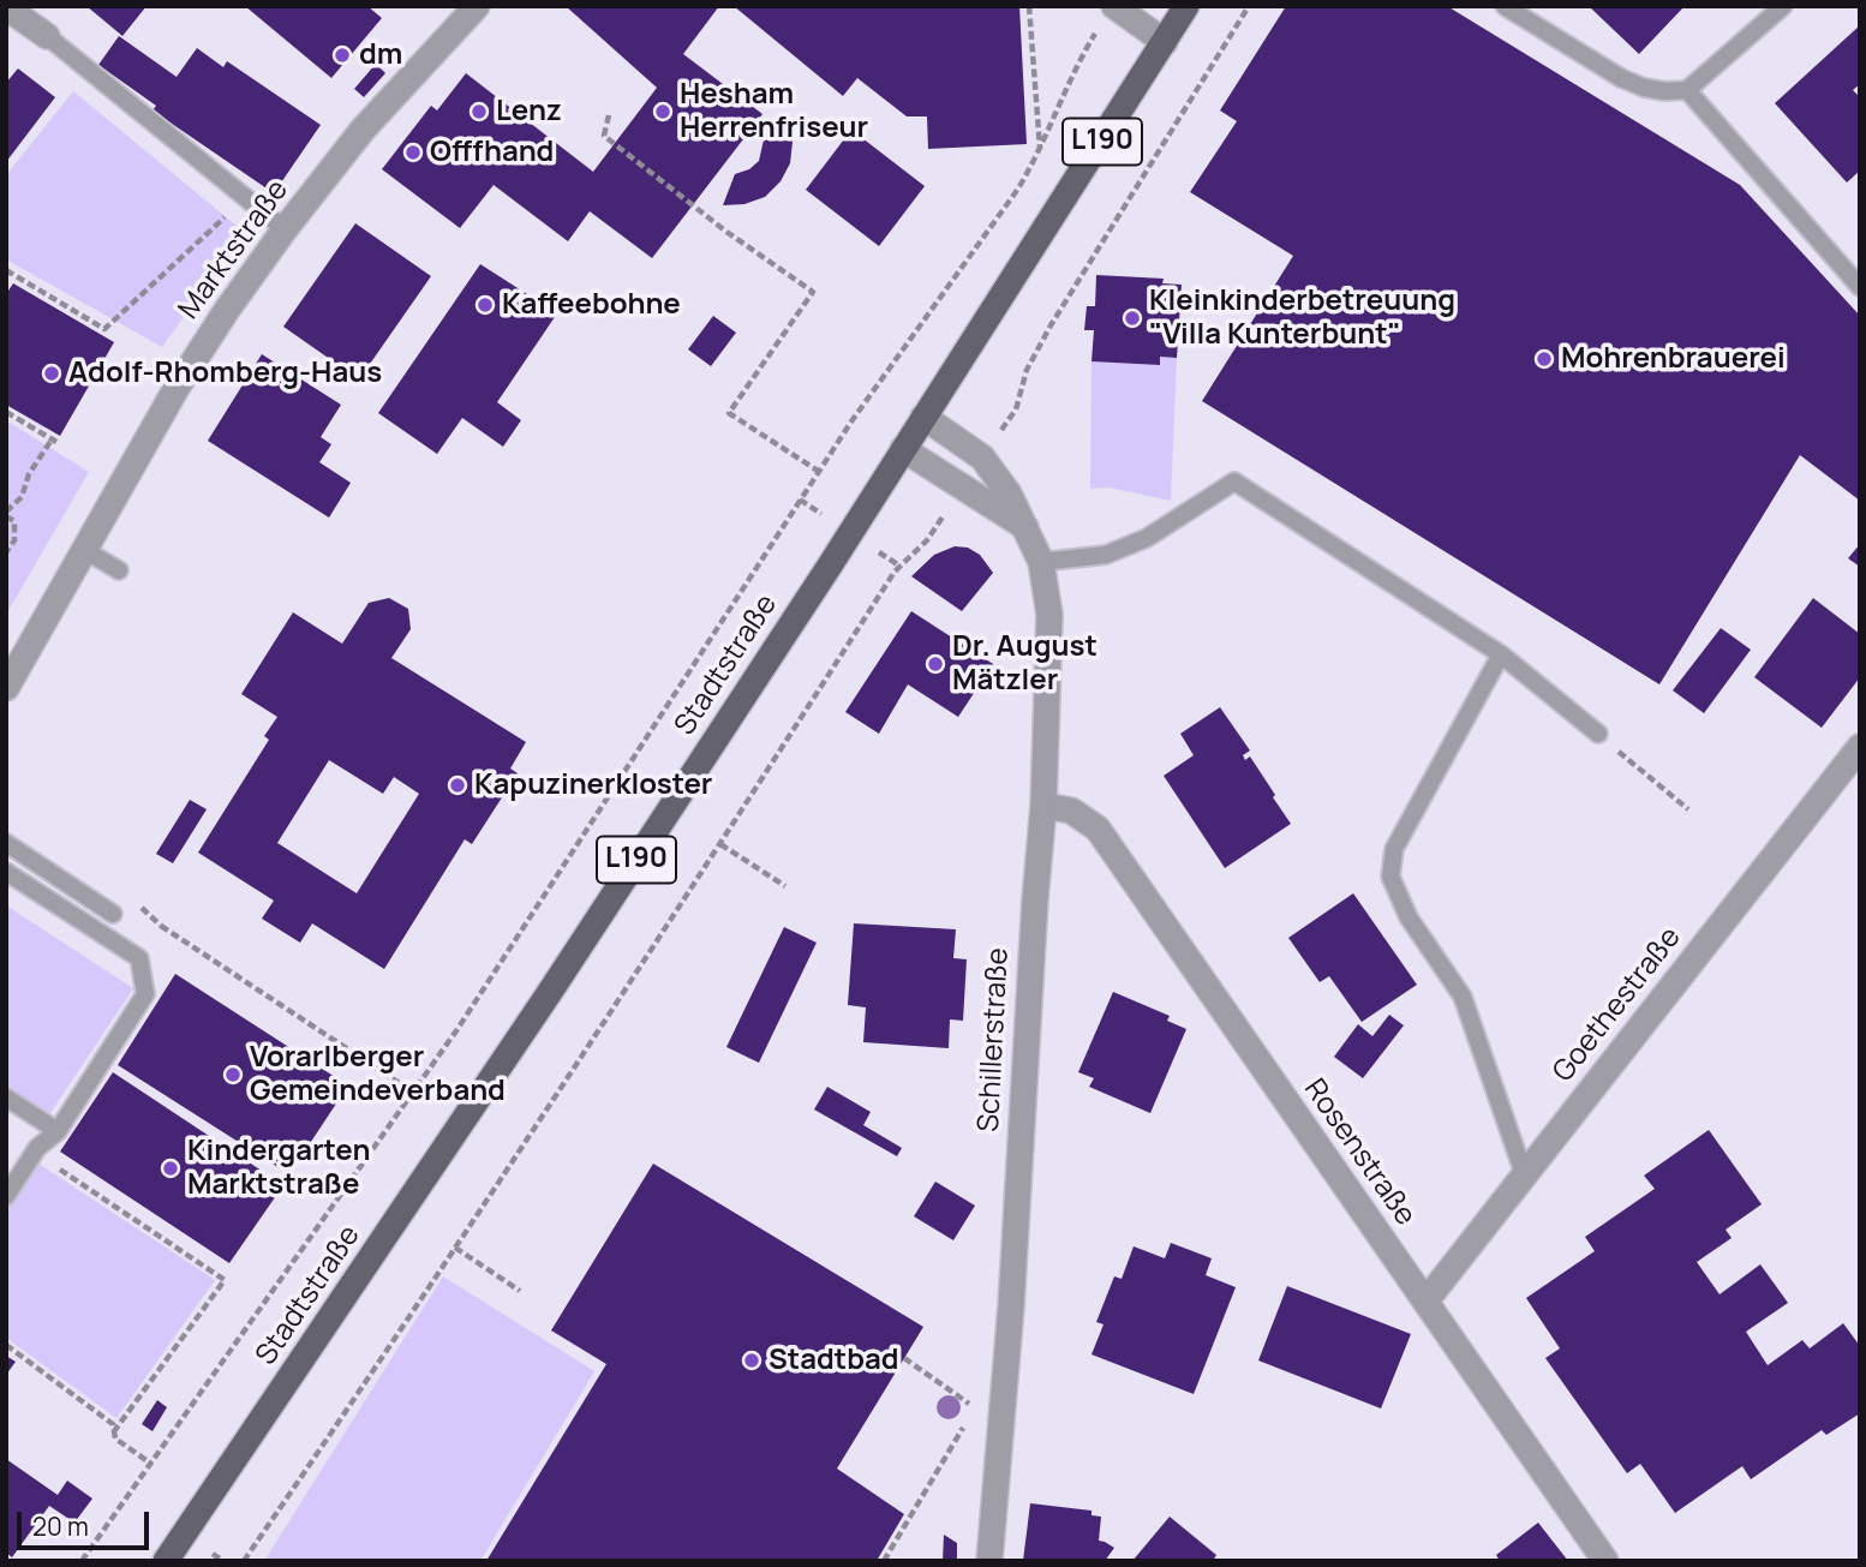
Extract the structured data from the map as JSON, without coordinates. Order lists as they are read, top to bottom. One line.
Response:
{"streets":{"main road":["L190","Stadtstraße"],"street":["Marktstraße","Goethestraße","Schillerstraße","Rosenstraße"]},"crossings":[["Stadtstraße","Schillerstraße"],["Goethestraße","Rosenstraße"],["Schillerstraße","Rosenstraße"]],"places":["dm","Lenz","Hesham Herrenfriseur","Offfhand","Kaffeebohne","Kleinkinderbetreuung \"Villa Kunterbunt\"","Mohrenbrauerei","Adolf-Rhomberg-Haus","Dr. August Mätzler","Kapuzinerkloster","Vorarlberger Gemeindeverband","Kindergarten Marktstraße","Stadtbad"],"scale_bar":"20 m"}
